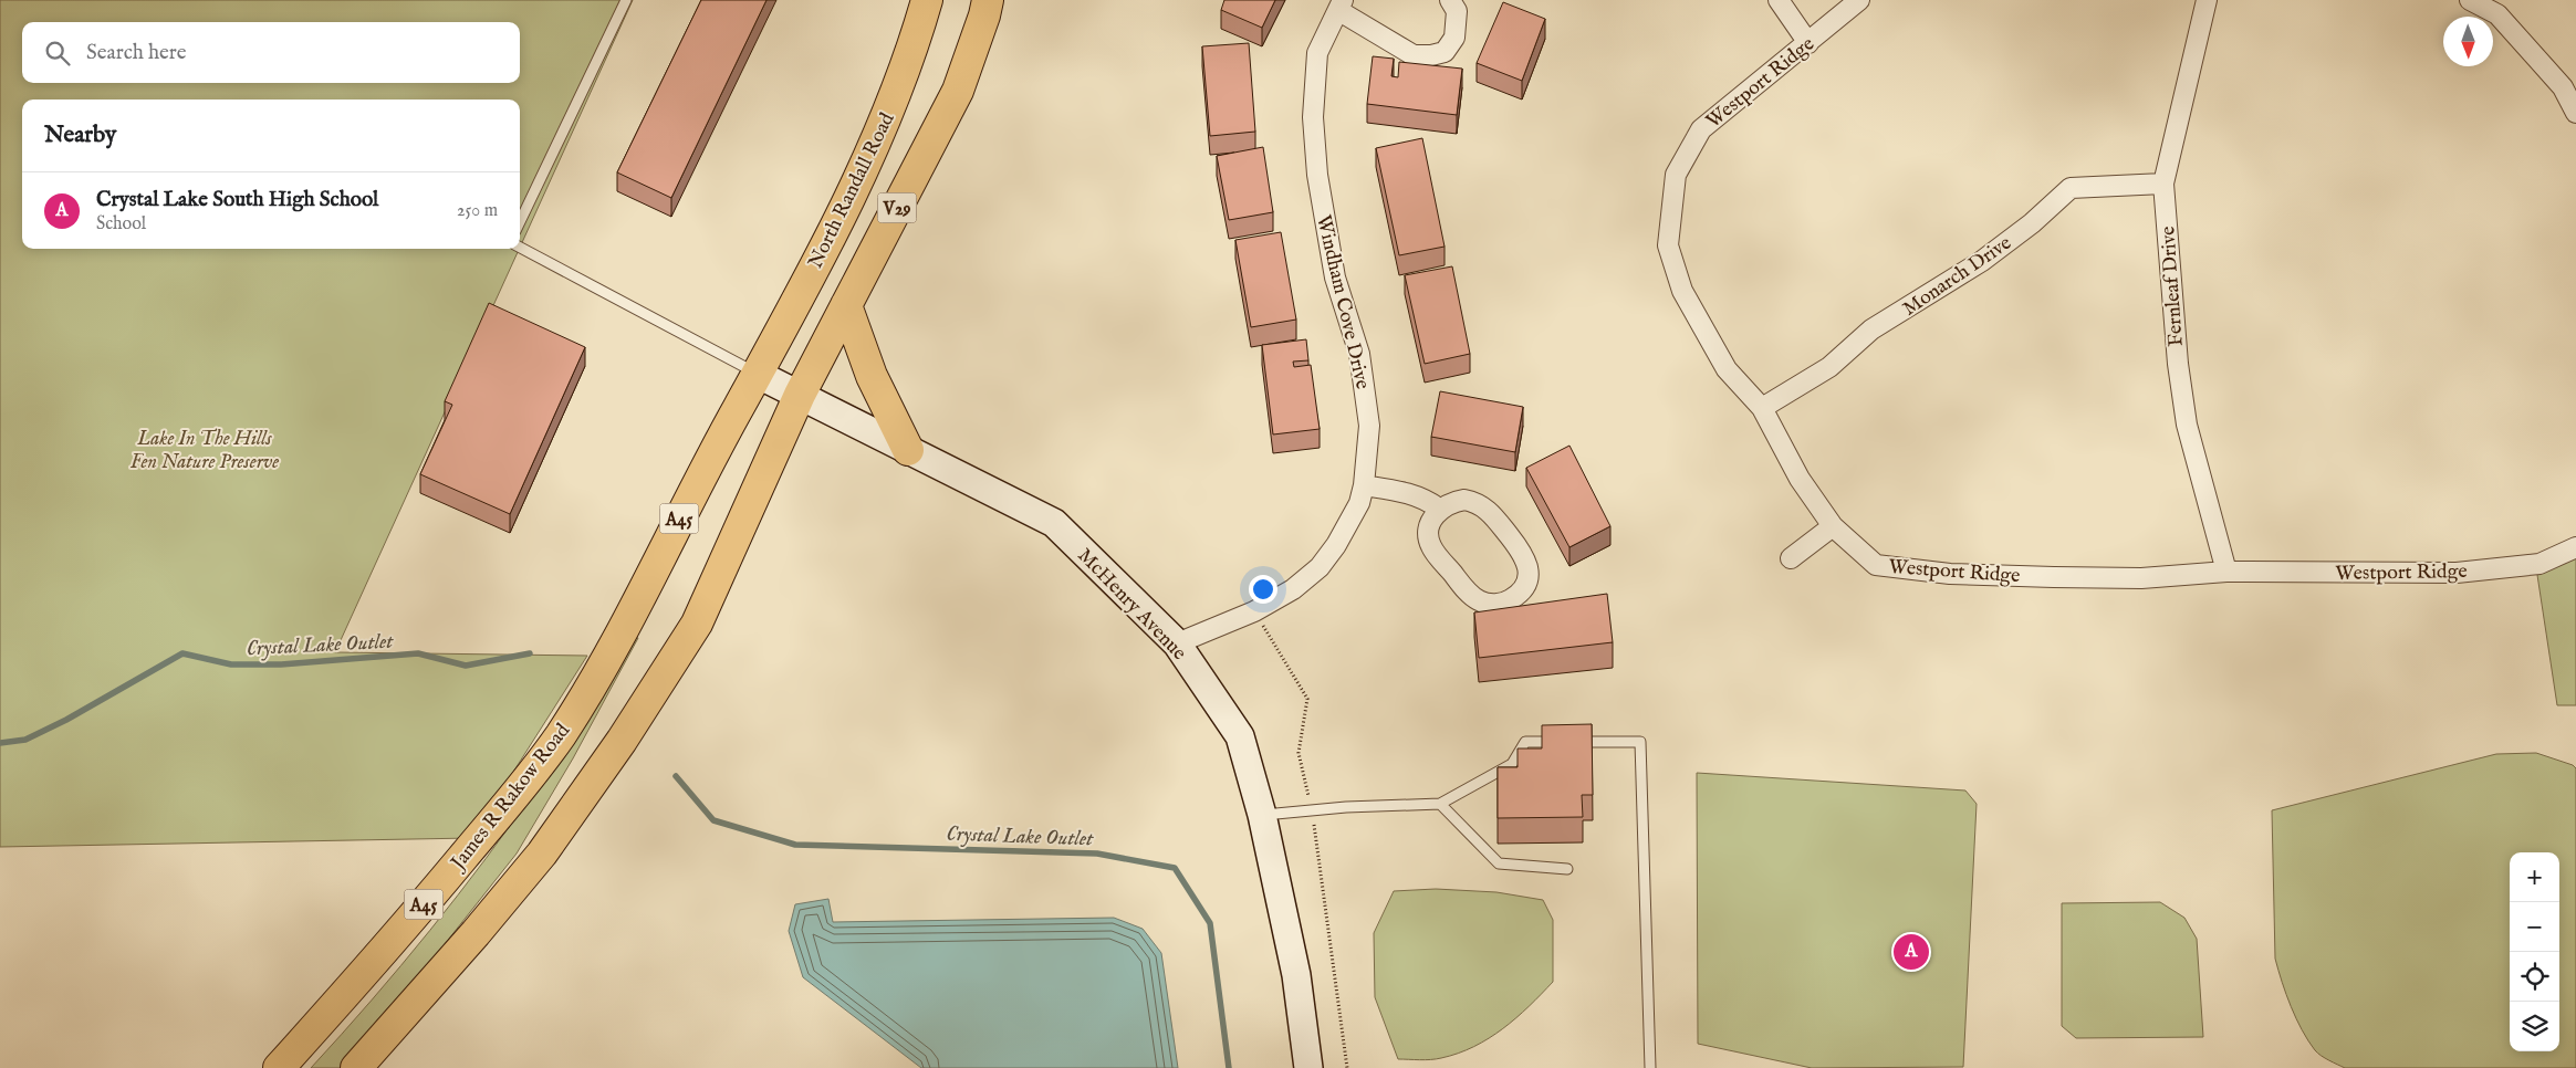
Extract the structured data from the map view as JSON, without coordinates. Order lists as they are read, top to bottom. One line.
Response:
{"streets":{"main road":["North Randall Road","V29","A45","James R Rakow Road"],"street":["Westport Ridge","Monarch Drive","Fernleaf Drive","Windham Cove Drive","McHenry Avenue"]},"crossings":[["Westport Ridge","Monarch Drive"],["Westport Ridge","Fernleaf Drive"],["North Randall Road","McHenry Avenue"],["North Randall Road","James R Rakow Road"],["V29","McHenry Avenue"],["Monarch Drive","Fernleaf Drive"],["Windham Cove Drive","McHenry Avenue"],["McHenry Avenue","James R Rakow Road"]],"water":["Crystal Lake Outlet"],"parks":["Lake In The Hills Fen Nature Preserve"],"north":"bottom","page":{"search":"Search here","heading":"Nearby","list":[{"mark":"A","name":"Crystal Lake South High School","note":"School","value":"250 m"}],"map_buttons":["+","−"],"pins":"A"}}
